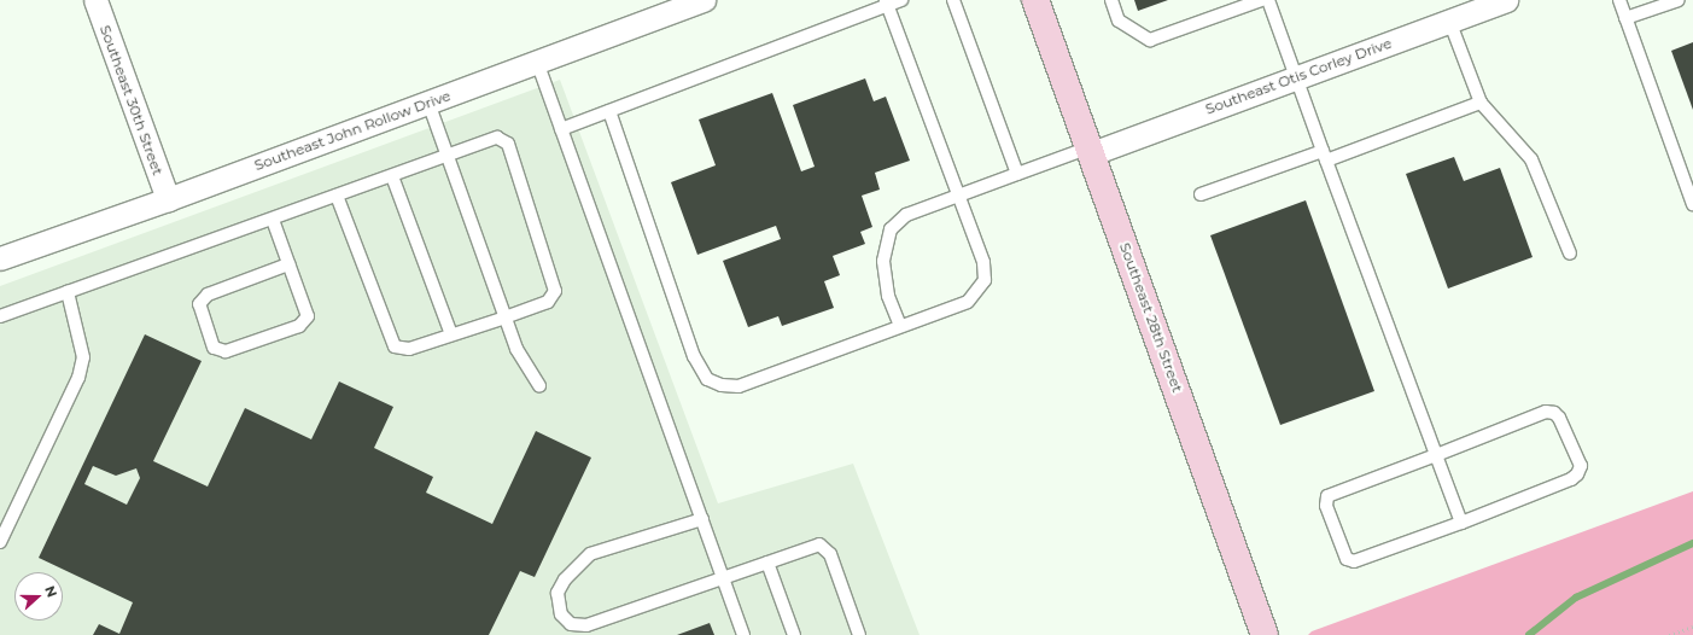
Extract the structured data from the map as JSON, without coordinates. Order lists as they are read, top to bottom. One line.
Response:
{"streets":{"main road":["Southeast 28th Street"],"street":["Southeast Otis Corley Drive","Southeast 30th Street","Southeast John Rollow Drive"]},"crossings":[["Southeast Otis Corley Drive","Southeast 28th Street"],["Southeast 30th Street","Southeast John Rollow Drive"]],"north":"right"}
